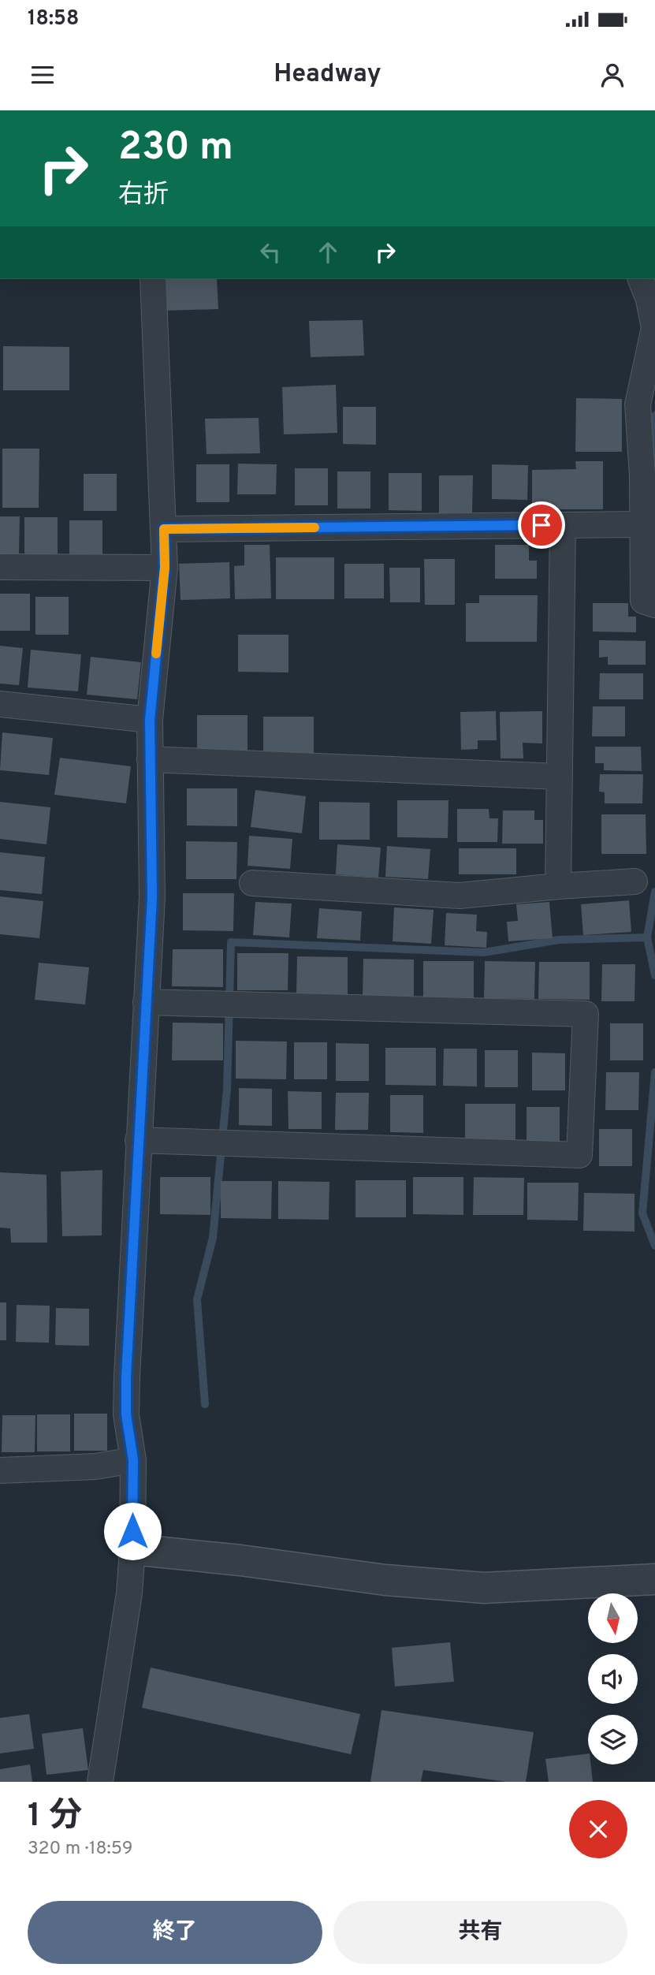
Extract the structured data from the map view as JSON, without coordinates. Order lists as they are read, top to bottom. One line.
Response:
{"north":"bottom","page":{"status":"18:58","header":"Headway","turn":["230 m","右折"],"heading":["1 分","320 m · 18:59"],"buttons":["終了","共有"]}}
